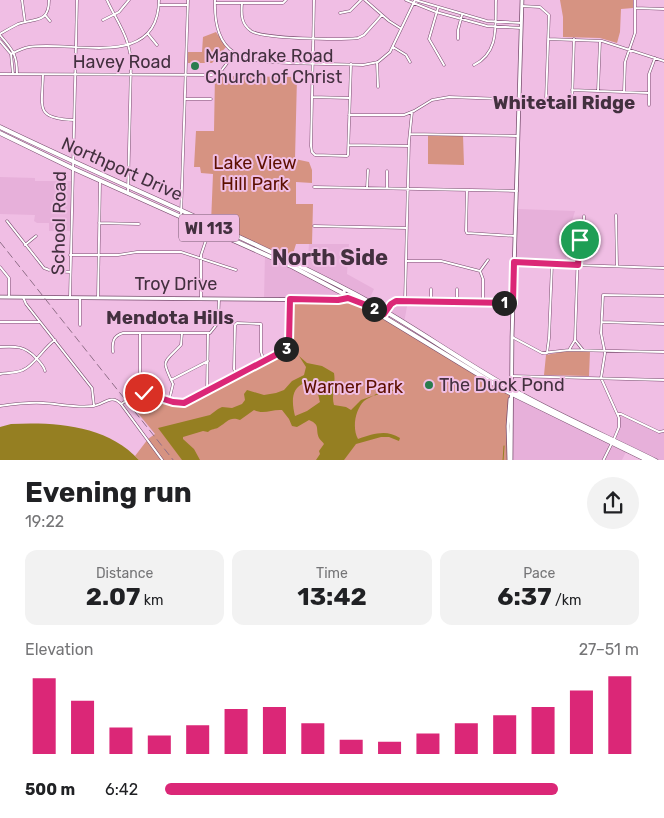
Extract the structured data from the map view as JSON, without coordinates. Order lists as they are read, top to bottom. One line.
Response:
{"streets":{"main road":["Northport Drive","WI 113"],"street":["Havey Road","School Road","Troy Drive"]},"crossings":[["Havey Road","School Road"],["Northport Drive","School Road"],["School Road","Troy Drive"]],"districts":["Whitetail Ridge","North Side","Mendota Hills"],"parks":["Lake View Hill Park","Warner Park"],"places":["Mandrake Road Church of Christ","The Duck Pond"],"page":{"pins":["1","2","3"],"heading":["Evening run","19:22"],"stats":[["Distance","2.07 km"],["Time","13:42"],["Pace","6:37 /km"]],"chart":["Elevation","27–51 m"],"list":[{"name":"500 m","note":"6:42"}]}}
